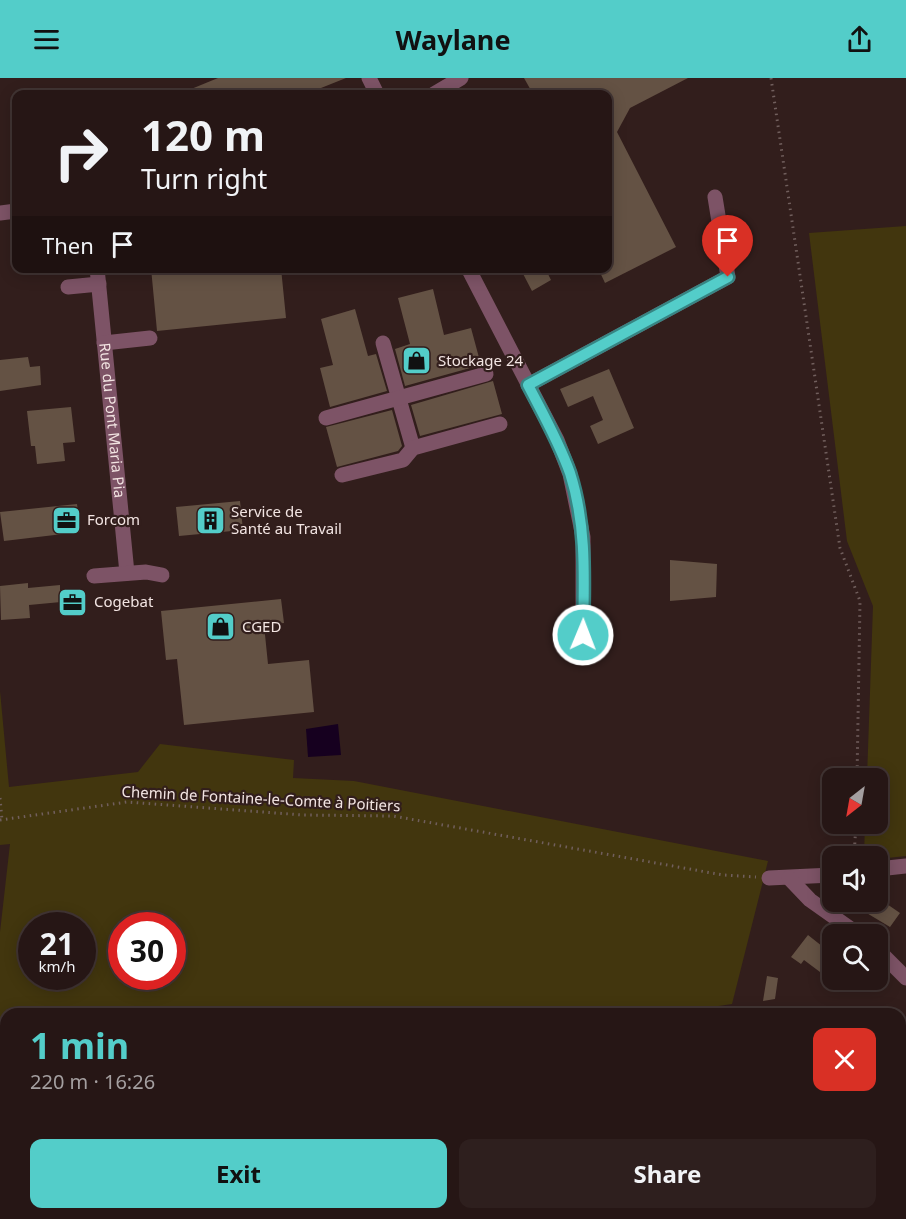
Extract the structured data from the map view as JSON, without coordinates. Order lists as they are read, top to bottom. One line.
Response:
{"streets":{"street":["Rue du Pont Maria Pia"],"path":["Chemin de Fontaine-le-Comte à Poitiers"]},"places":{"shop":["Stockage 24","CGED"],"office":["Forcom","Cogebat"],"building":["Service de Santé au Travail"]},"north":"bottom left","page":{"header":"Waylane","turn":["120 m","Turn right"],"then":"Then","speed":"21 km/h","limit":"30","heading":["1 min","220 m · 16:26"],"buttons":["Exit","Share"]}}
